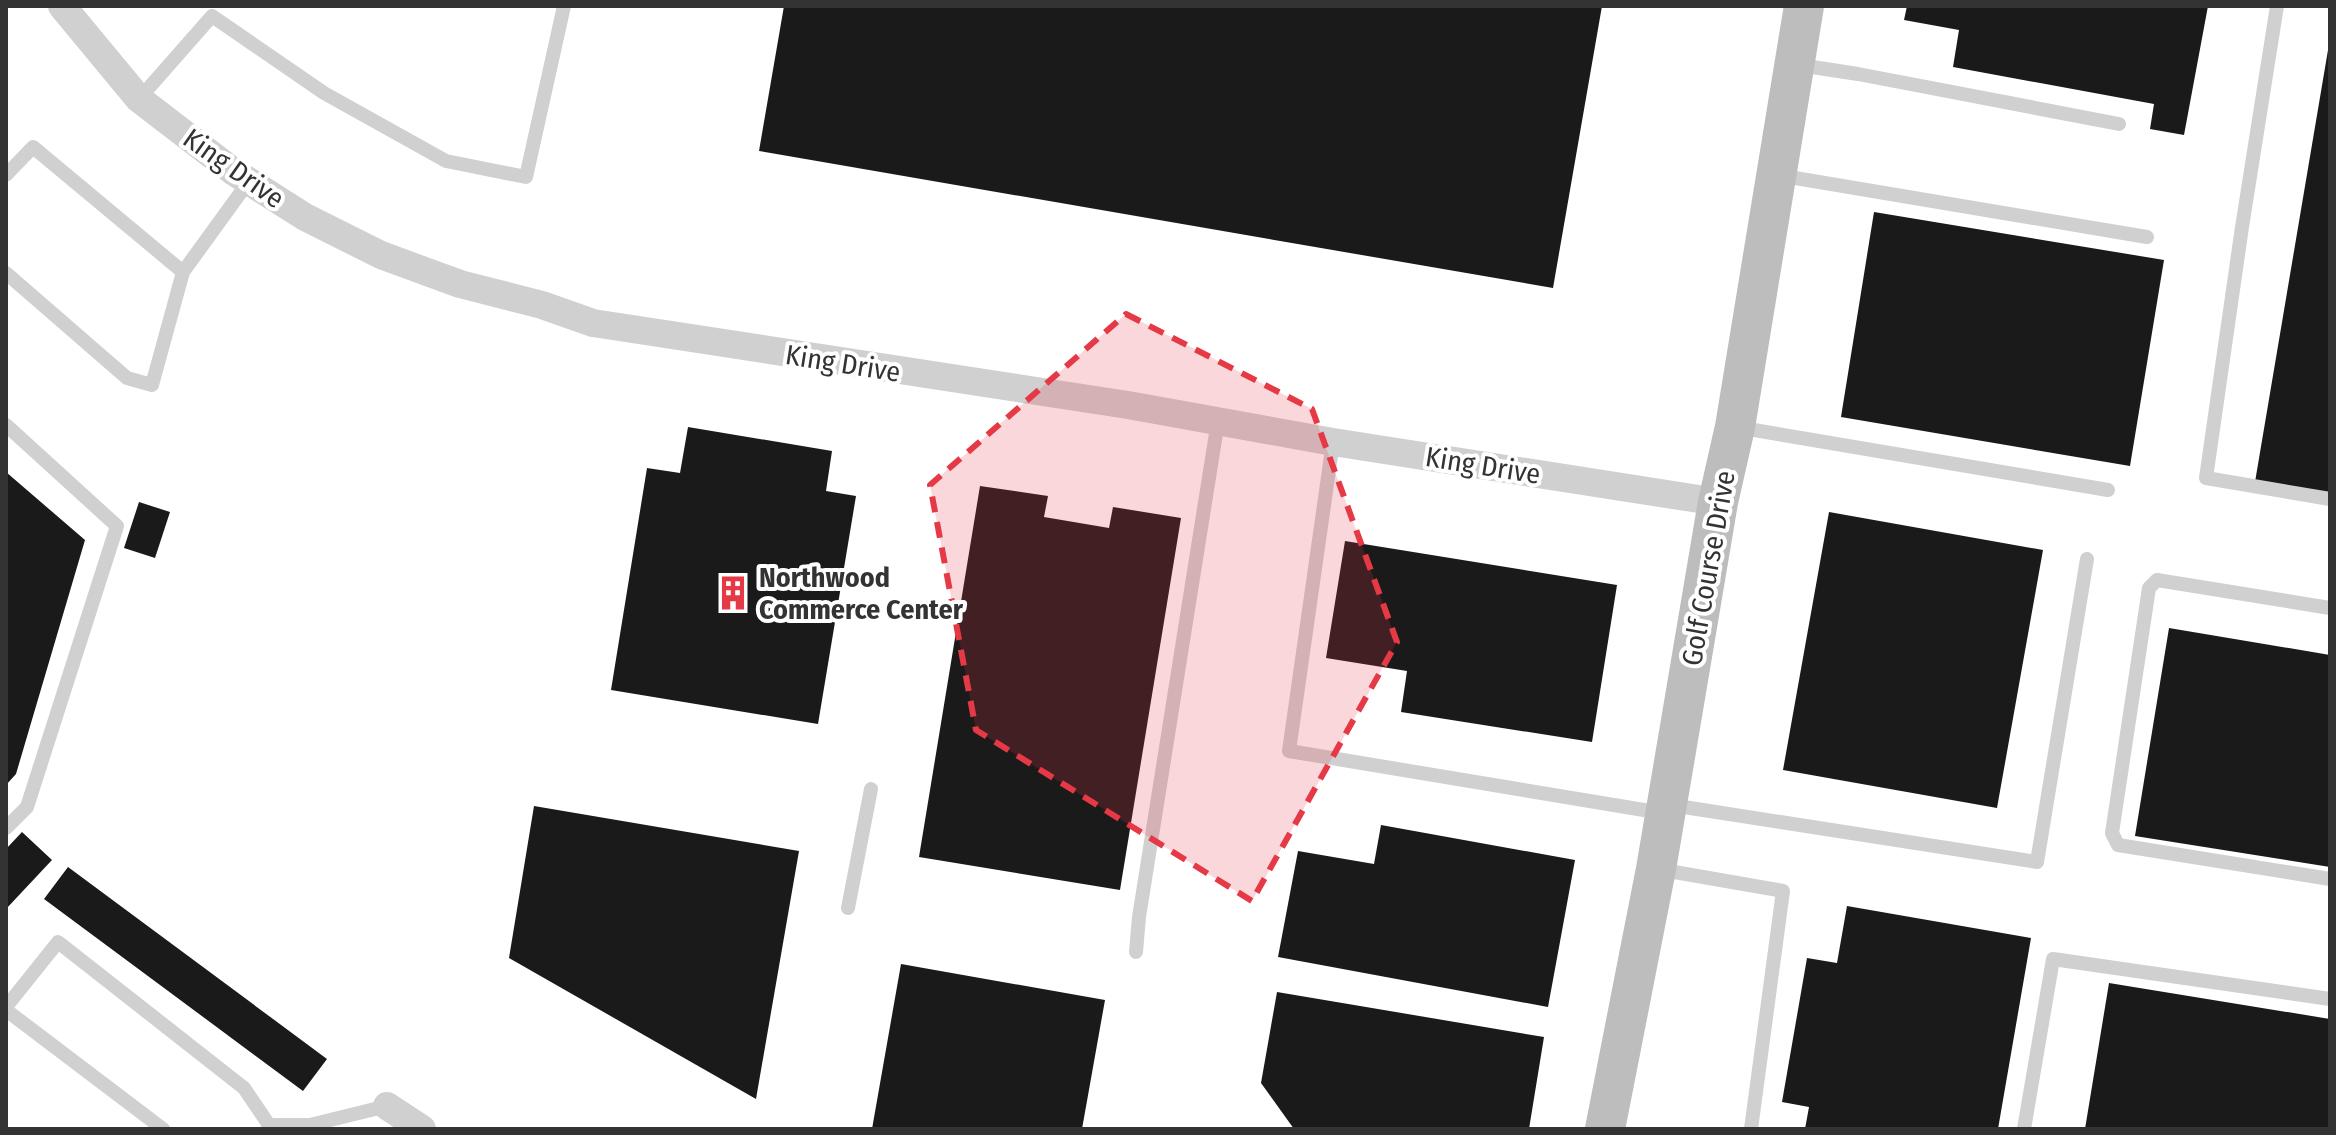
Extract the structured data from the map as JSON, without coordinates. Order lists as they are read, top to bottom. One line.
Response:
{"streets":{"street":["King Drive","Golf Course Drive"]},"crossings":[["King Drive","Golf Course Drive"]],"places":{"building":["Northwood Commerce Center"]}}
